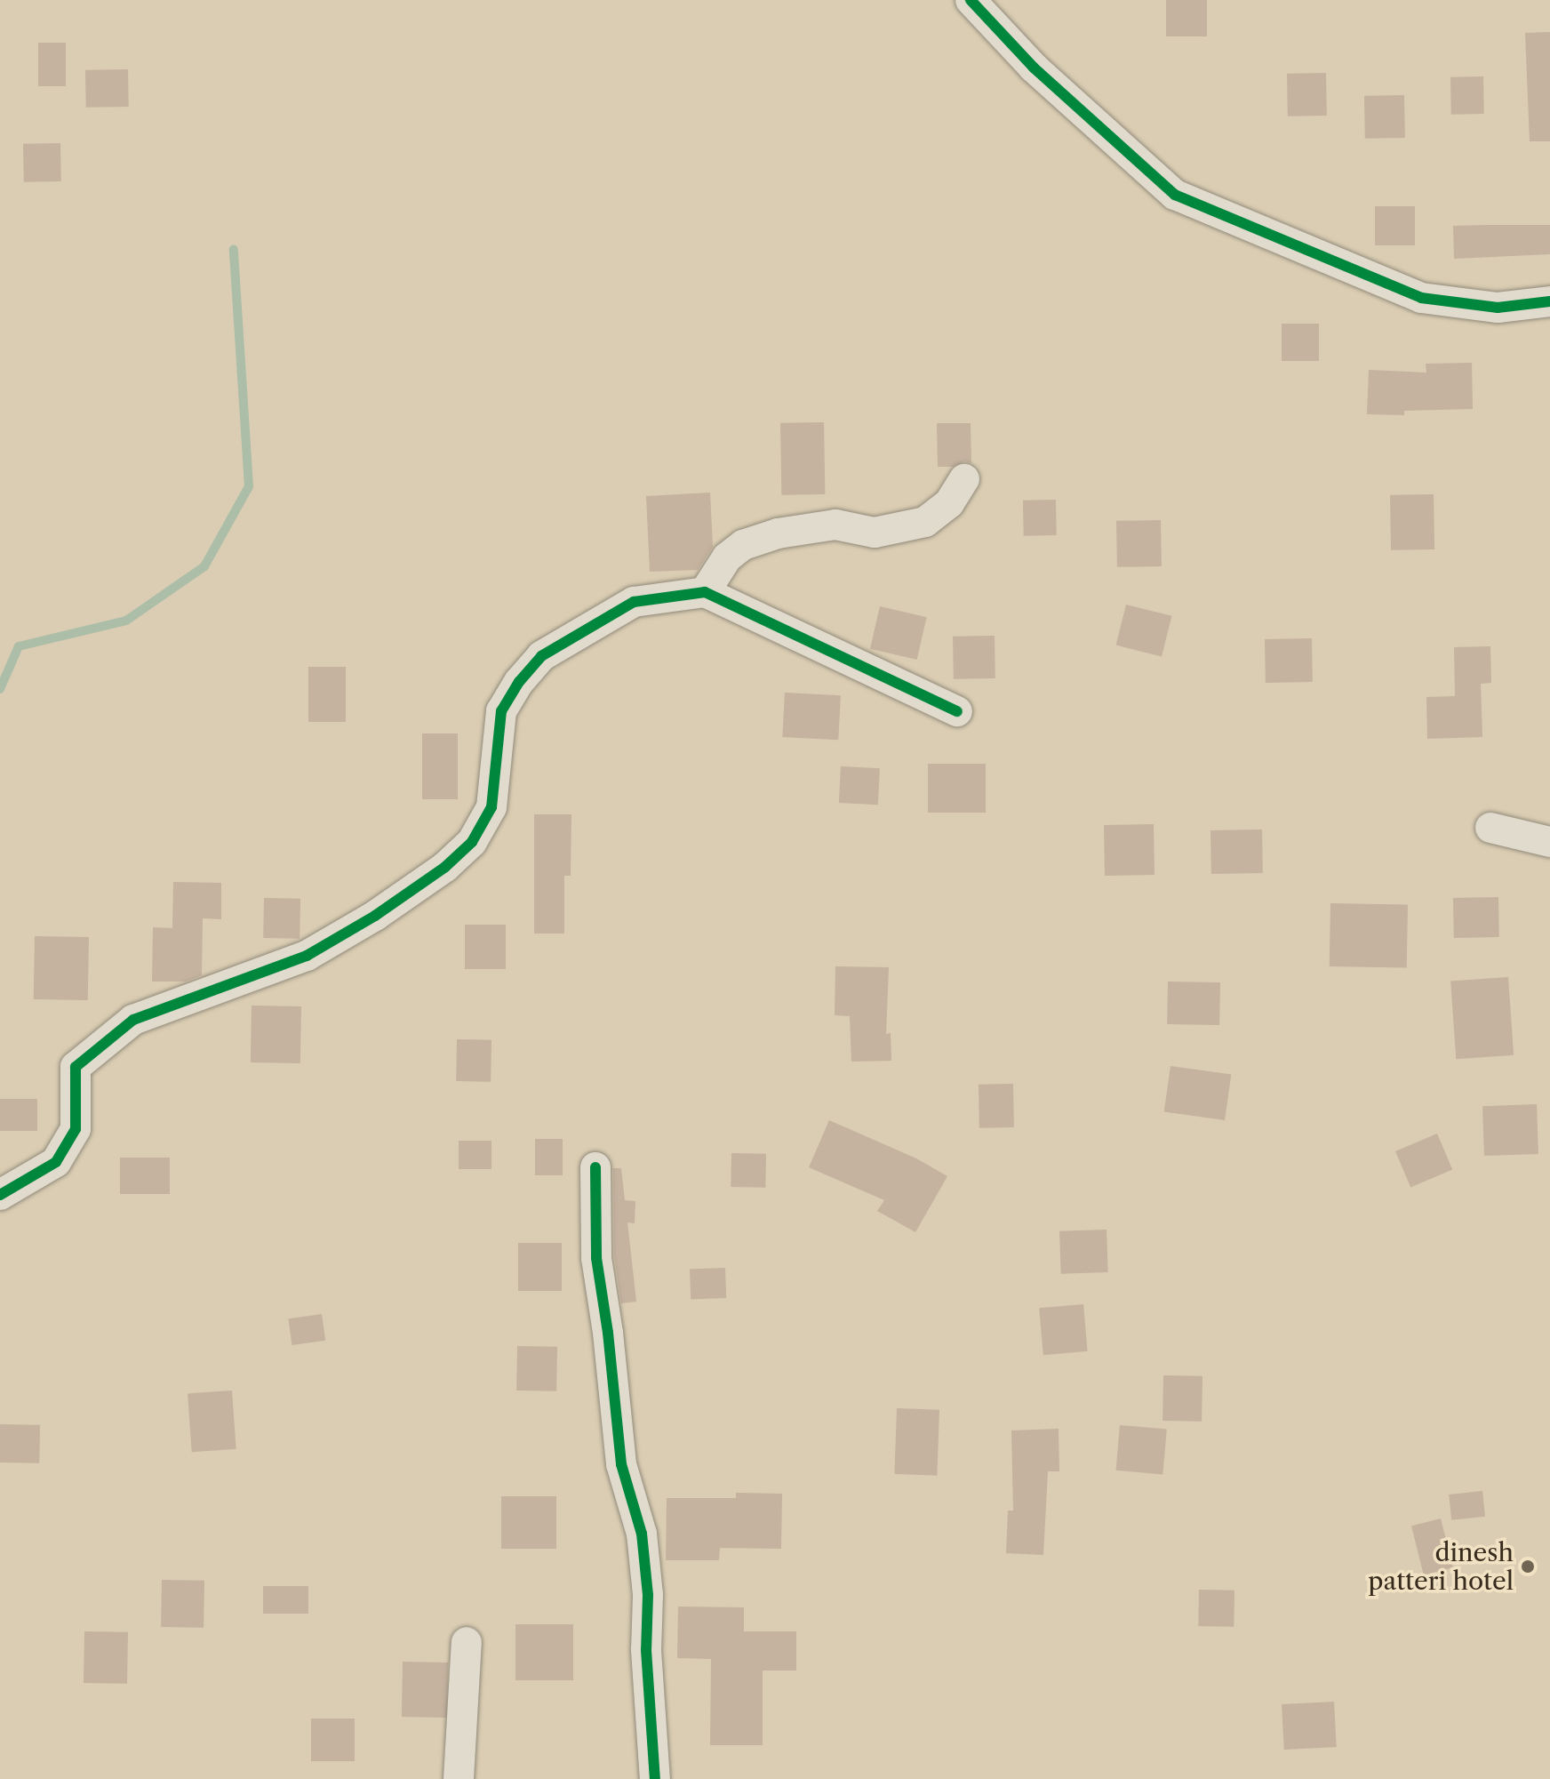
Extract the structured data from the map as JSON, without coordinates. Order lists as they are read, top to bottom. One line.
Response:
{"places":["dinesh patteri hotel"]}
